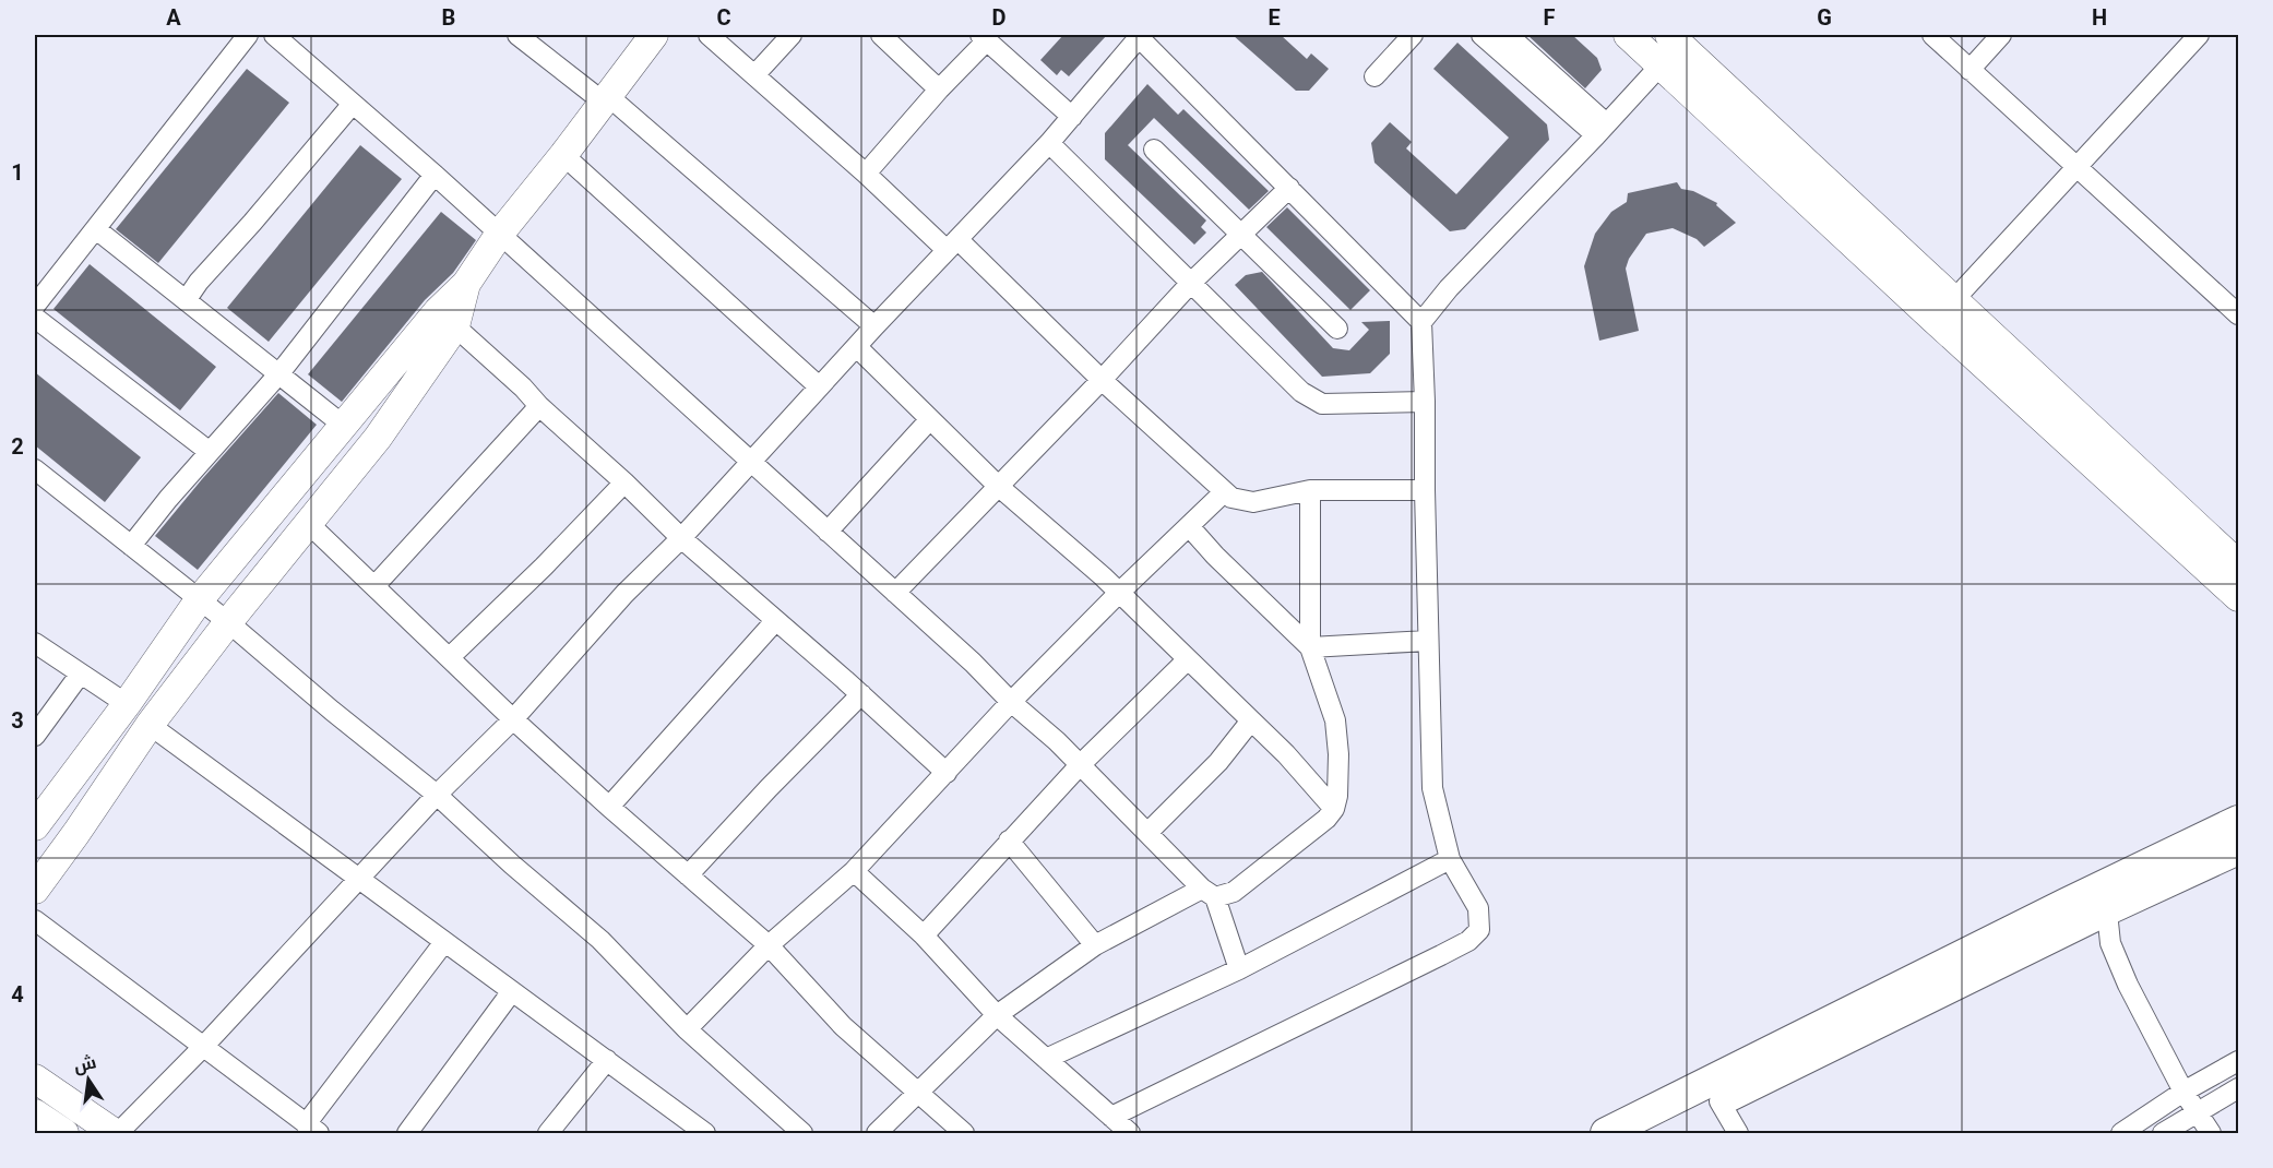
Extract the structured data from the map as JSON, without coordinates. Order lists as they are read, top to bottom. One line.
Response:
{"north":"top","grid":{"columns":["A","B","C","D","E","F","G","H"],"rows":["1","2","3","4"]}}
